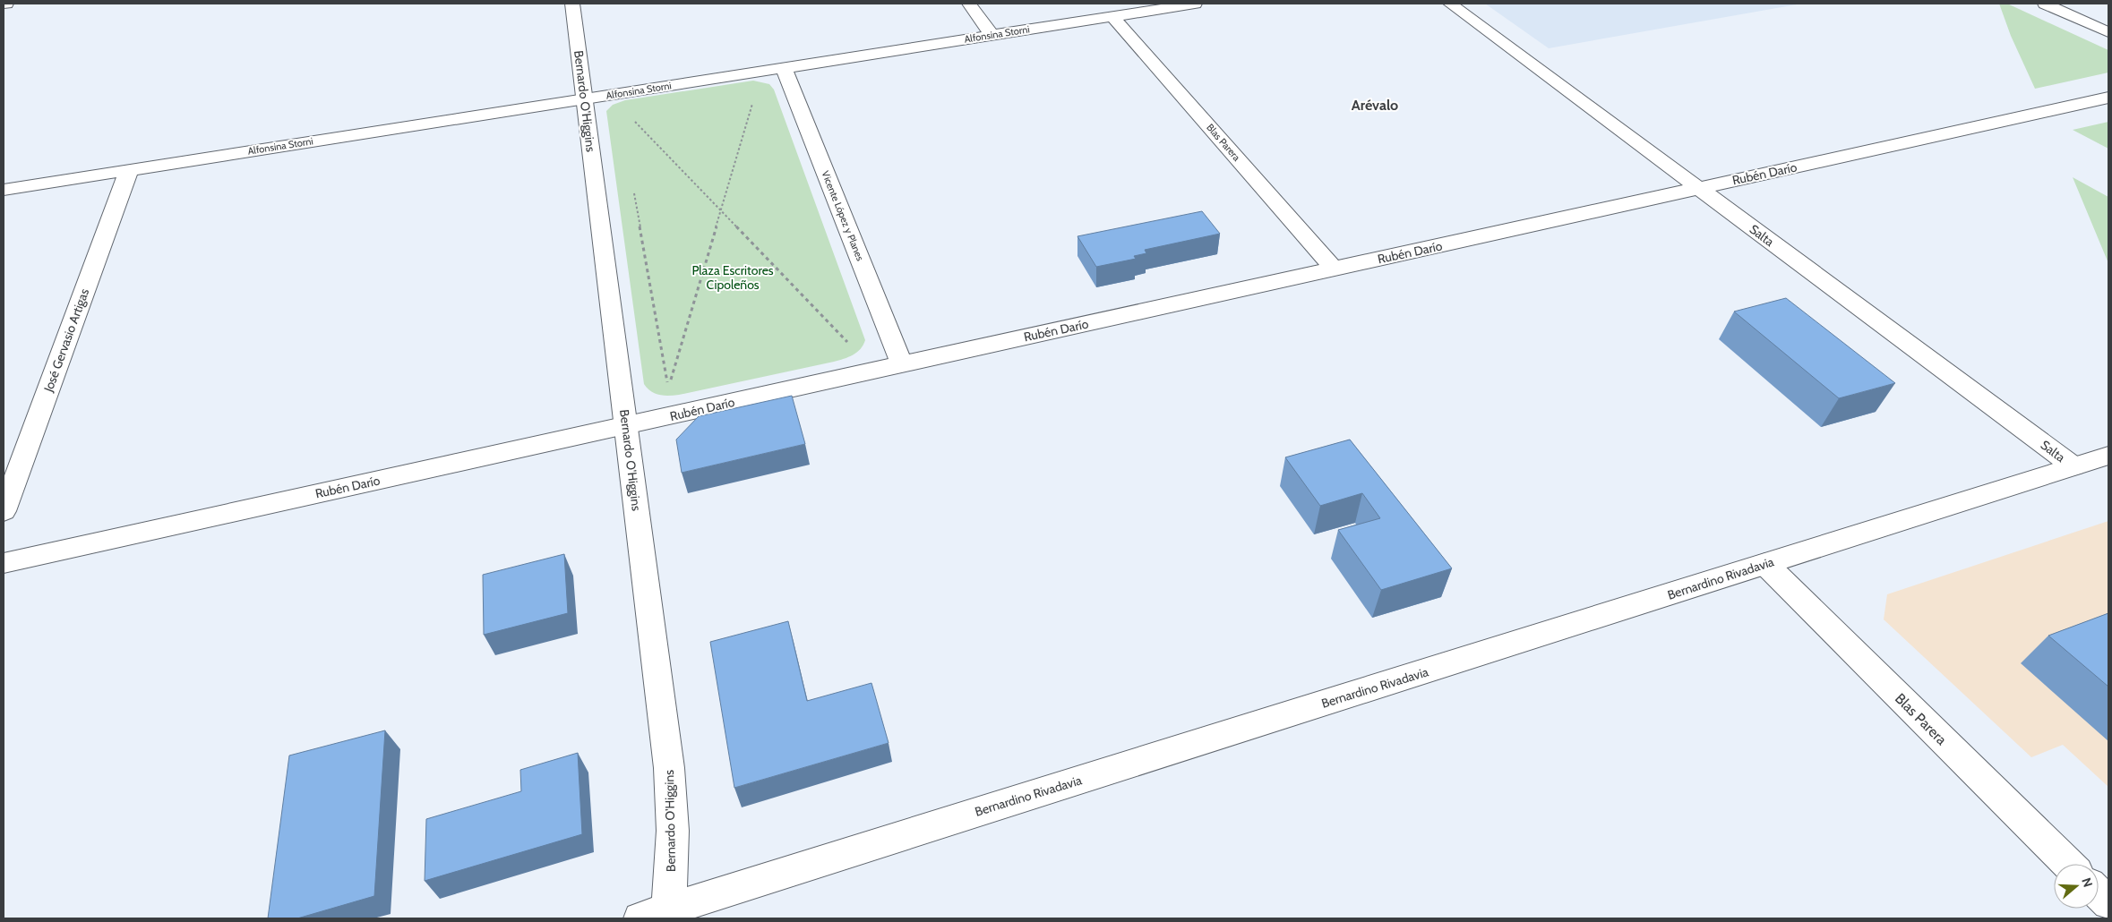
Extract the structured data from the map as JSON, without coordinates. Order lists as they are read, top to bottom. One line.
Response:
{"streets":{"street":["Alfonsina Storni","Bernardo O'Higgins","Blas Parera","Rubén Darío","Vicente López y Planes","Salta","José Gervasio Artigas","Bernardino Rivadavia"]},"crossings":[["Alfonsina Storni","Bernardo O'Higgins"],["Alfonsina Storni","Blas Parera"],["Alfonsina Storni","Vicente López y Planes"],["Alfonsina Storni","José Gervasio Artigas"],["Bernardo O'Higgins","Rubén Darío"],["Bernardo O'Higgins","Bernardino Rivadavia"],["Blas Parera","Rubén Darío"],["Blas Parera","Bernardino Rivadavia"],["Rubén Darío","Vicente López y Planes"],["Rubén Darío","Salta"],["Salta","Bernardino Rivadavia"]],"districts":["Arévalo"],"parks":["Plaza Escritores Cipoleños"],"north":"right"}
